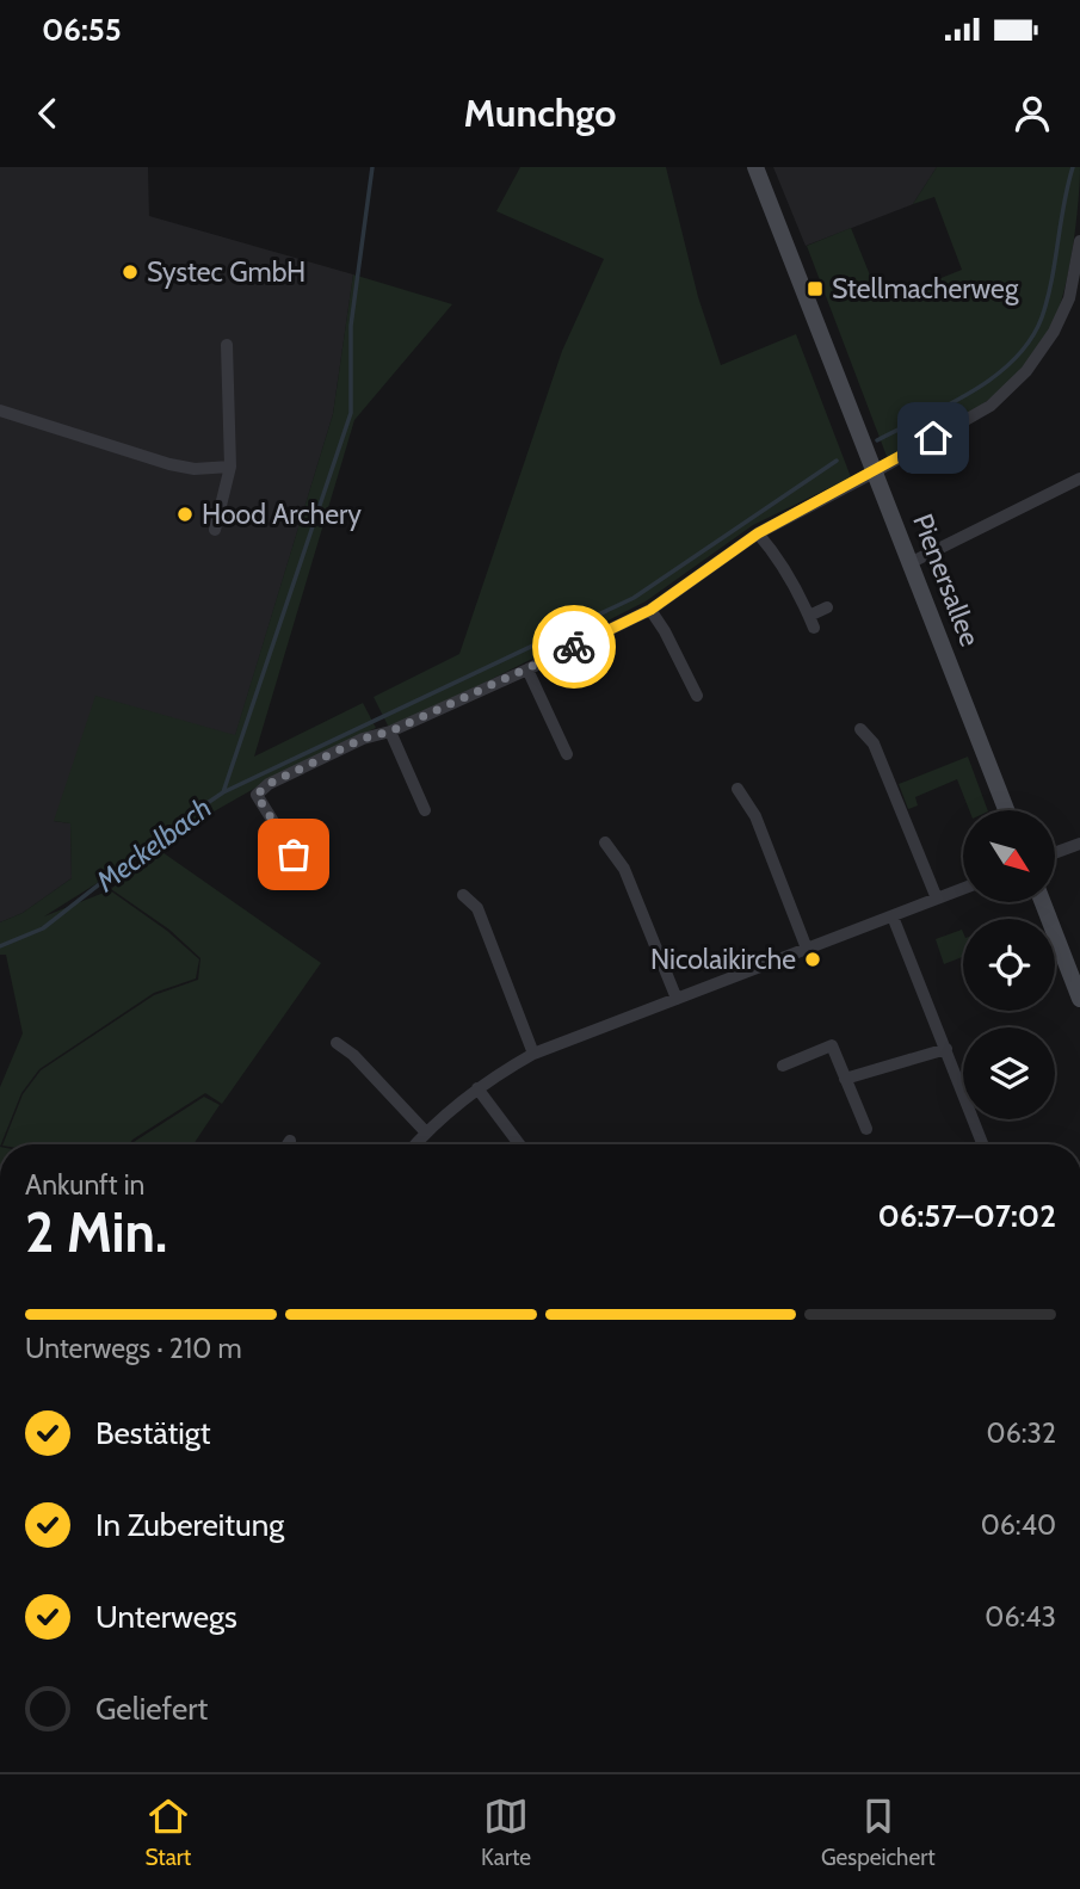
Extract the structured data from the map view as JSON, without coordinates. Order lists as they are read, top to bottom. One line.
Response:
{"streets":{"main road":["Pienersallee"]},"water":["Meckelbach"],"places":{"other":["Systec GmbH","Hood Archery","Nicolaikirche"],"transit":["Stellmacherweg"]},"north":"bottom right","page":{"status":"06:55","header":"Munchgo","heading":["2 Min.","Ankunft in","06:57–07:02"],"bar":"Unterwegs · 210 m","list":[["Bestätigt","06:32"],["In Zubereitung","06:40"],["Unterwegs","06:43"],"Geliefert"],"tabs":["Start","Karte","Gespeichert"]}}
